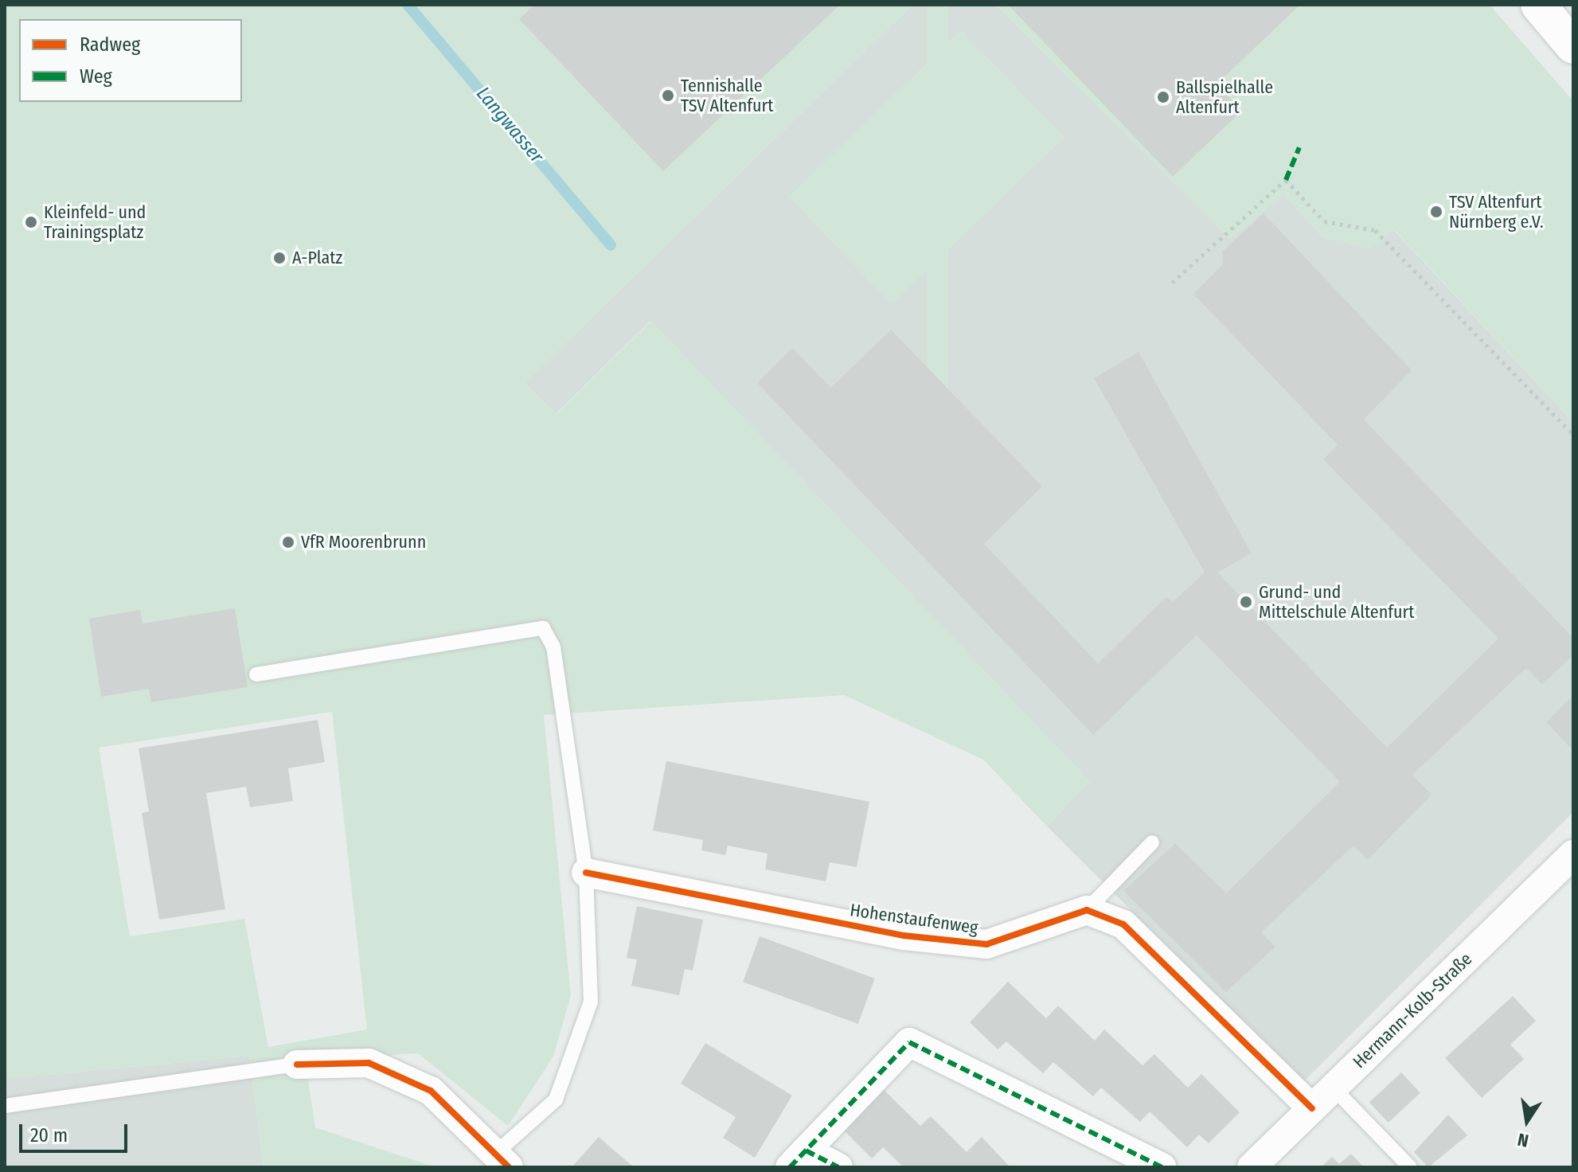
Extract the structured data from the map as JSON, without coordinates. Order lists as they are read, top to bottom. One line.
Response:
{"streets":{"street":["Hohenstaufenweg","Hermann-Kolb-Straße"]},"water":["Langwasser"],"places":["Tennishalle TSV Altenfurt","Ballspielhalle Altenfurt","TSV Altenfurt Nürnberg e.V.","Kleinfeld- und Trainingsplatz","A-Platz","VfR Moorenbrunn","Grund- und Mittelschule Altenfurt"],"legend":["Radweg","Weg"],"scale_bar":"20 m","north":"bottom"}
